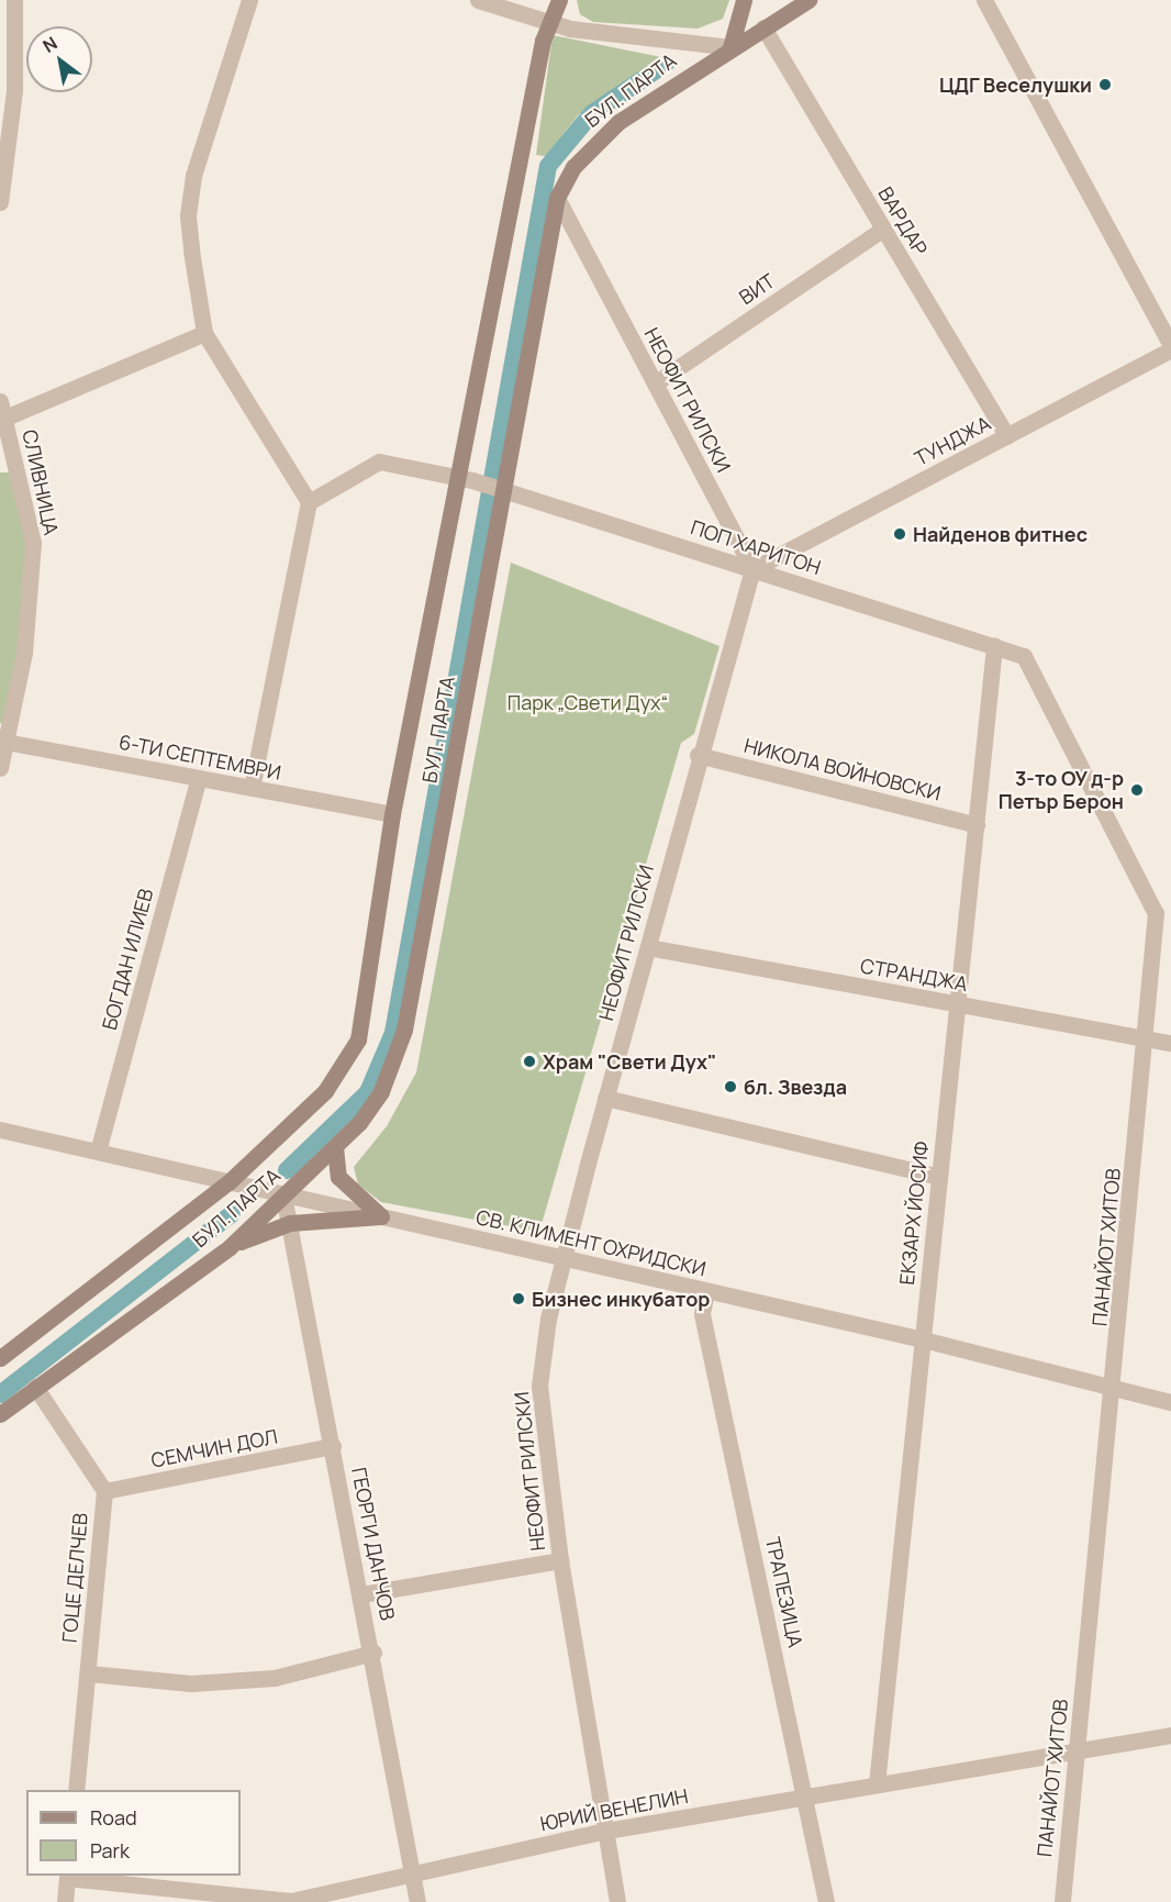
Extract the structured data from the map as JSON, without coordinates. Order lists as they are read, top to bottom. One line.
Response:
{"streets":{"main road":["БУЛ. ПАРТА"],"street":["ВАРДАР","ВИТ","НЕОФИТ РИЛСКИ","ТУНДЖА","СЛИВНИЦА","ПОП ХАРИТОН","6-ТИ СЕПТЕМВРИ","НИКОЛА ВОЙНОВСКИ","БОГДАН ИЛИЕВ","СТРАНДЖА","ЕКЗАРХ ЙОСИФ","СВ. КЛИМЕНТ ОХРИДСКИ","ПАНАЙОТ ХИТОВ","СЕМЧИН ДОЛ","ГЕОРГИ ДАНЧОВ","ГОЦЕ ДЕЛЧЕВ","ТРАПЕЗИЦА","ЮРИЙ ВЕНЕЛИН"]},"crossings":[["БУЛ. ПАРТА","ВАРДАР"],["БУЛ. ПАРТА","НЕОФИТ РИЛСКИ"],["БУЛ. ПАРТА","ПОП ХАРИТОН"],["БУЛ. ПАРТА","6-ТИ СЕПТЕМВРИ"],["БУЛ. ПАРТА","СВ. КЛИМЕНТ ОХРИДСКИ"],["БУЛ. ПАРТА","ГЕОРГИ ДАНЧОВ"],["БУЛ. ПАРТА","ГОЦЕ ДЕЛЧЕВ"],["ВАРДАР","ВИТ"],["ВАРДАР","ТУНДЖА"],["ВИТ","НЕОФИТ РИЛСКИ"],["НЕОФИТ РИЛСКИ","ТУНДЖА"],["НЕОФИТ РИЛСКИ","ПОП ХАРИТОН"],["НЕОФИТ РИЛСКИ","НИКОЛА ВОЙНОВСКИ"],["НЕОФИТ РИЛСКИ","СТРАНДЖА"],["НЕОФИТ РИЛСКИ","СВ. КЛИМЕНТ ОХРИДСКИ"],["НЕОФИТ РИЛСКИ","ЮРИЙ ВЕНЕЛИН"],["ТУНДЖА","ПОП ХАРИТОН"],["СЛИВНИЦА","6-ТИ СЕПТЕМВРИ"],["ПОП ХАРИТОН","ЕКЗАРХ ЙОСИФ"],["ПОП ХАРИТОН","ПАНАЙОТ ХИТОВ"],["6-ТИ СЕПТЕМВРИ","БОГДАН ИЛИЕВ"],["НИКОЛА ВОЙНОВСКИ","ЕКЗАРХ ЙОСИФ"],["БОГДАН ИЛИЕВ","СВ. КЛИМЕНТ ОХРИДСКИ"],["СТРАНДЖА","ЕКЗАРХ ЙОСИФ"],["СТРАНДЖА","ПАНАЙОТ ХИТОВ"],["ЕКЗАРХ ЙОСИФ","СВ. КЛИМЕНТ ОХРИДСКИ"],["ЕКЗАРХ ЙОСИФ","ПАНАЙОТ ХИТОВ"],["ЕКЗАРХ ЙОСИФ","ЮРИЙ ВЕНЕЛИН"],["СВ. КЛИМЕНТ ОХРИДСКИ","ПАНАЙОТ ХИТОВ"],["СВ. КЛИМЕНТ ОХРИДСКИ","ГЕОРГИ ДАНЧОВ"],["СВ. КЛИМЕНТ ОХРИДСКИ","ТРАПЕЗИЦА"],["ПАНАЙОТ ХИТОВ","ЮРИЙ ВЕНЕЛИН"],["СЕМЧИН ДОЛ","ГЕОРГИ ДАНЧОВ"],["СЕМЧИН ДОЛ","ГОЦЕ ДЕЛЧЕВ"],["ГЕОРГИ ДАНЧОВ","ЮРИЙ ВЕНЕЛИН"],["ТРАПЕЗИЦА","ЮРИЙ ВЕНЕЛИН"]],"parks":["Парк „Свети Дух“"],"places":["ЦДГ Веселушки","Найденов фитнес","3-то ОУ д-р Петър Берон","Храм \"Свети Дух\"","бл. Звезда","Бизнес инкубатор"],"legend":["Road","Park"],"north":"top left"}
